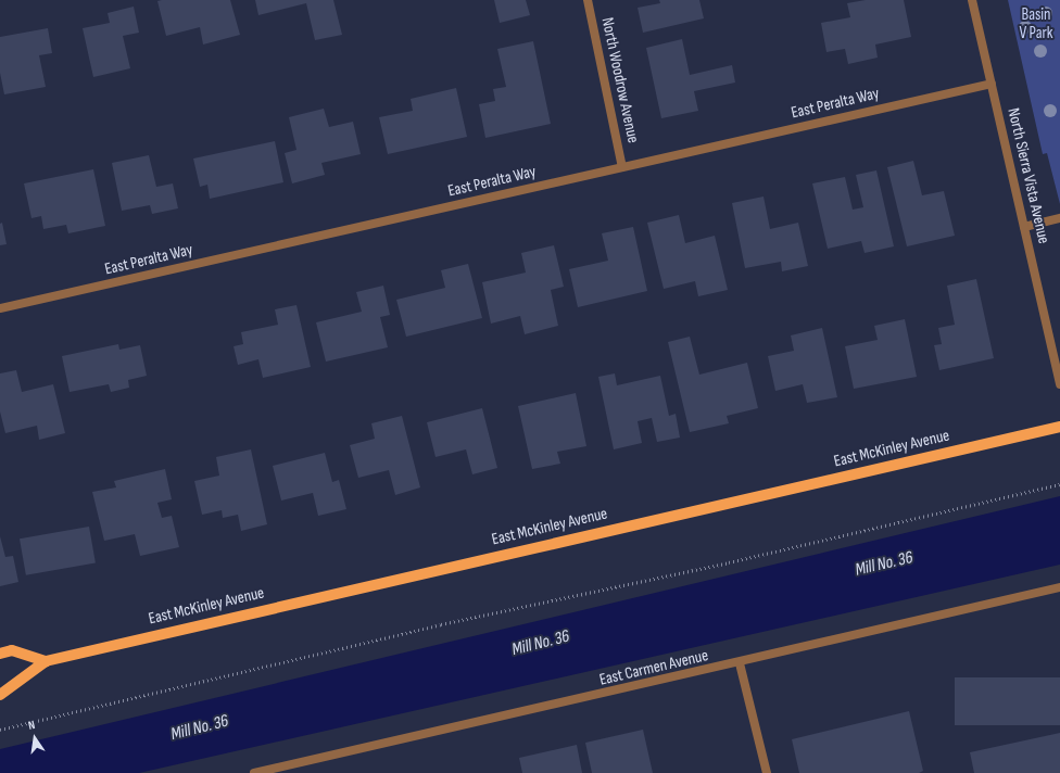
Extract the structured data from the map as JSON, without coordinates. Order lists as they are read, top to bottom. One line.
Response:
{"streets":{"main road":["East McKinley Avenue"],"street":["North Woodrow Avenue","East Peralta Way","North Sierra Vista Avenue","East Carmen Avenue"]},"crossings":[["North Woodrow Avenue","East Peralta Way"],["East Peralta Way","North Sierra Vista Avenue"]],"water":["Mill No. 36"],"parks":["Basin V Park"],"north":"top"}
